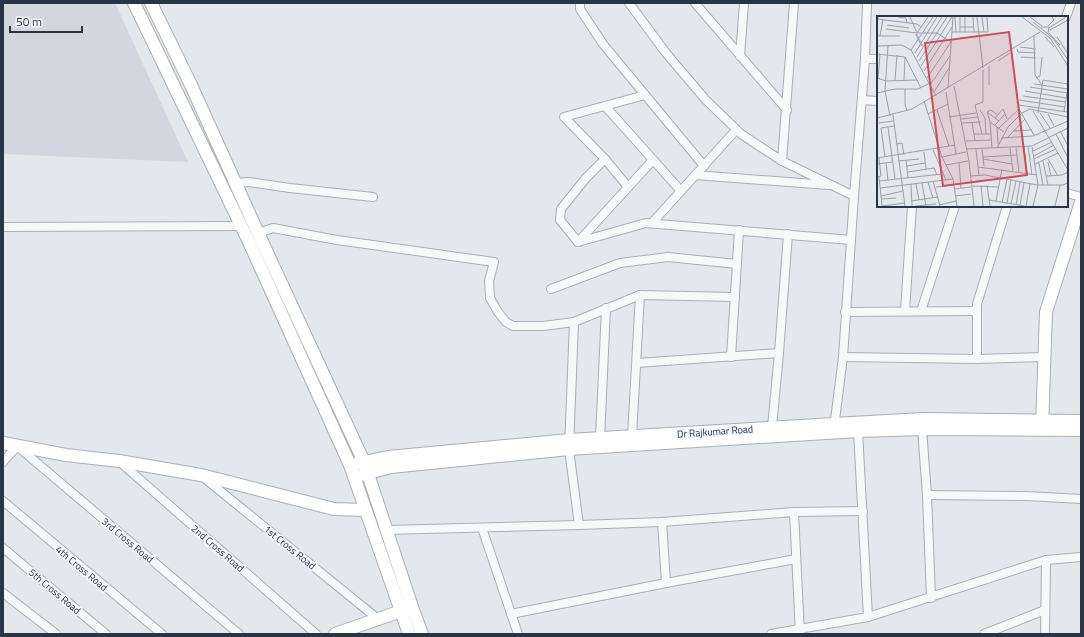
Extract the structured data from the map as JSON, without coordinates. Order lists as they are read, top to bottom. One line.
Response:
{"streets":{"main road":["Dr Rajkumar Road"],"street":["3rd Cross Road","1st Cross Road","2nd Cross Road","4th Cross Road","5th Cross Road"]},"scale_bar":"50 m"}
